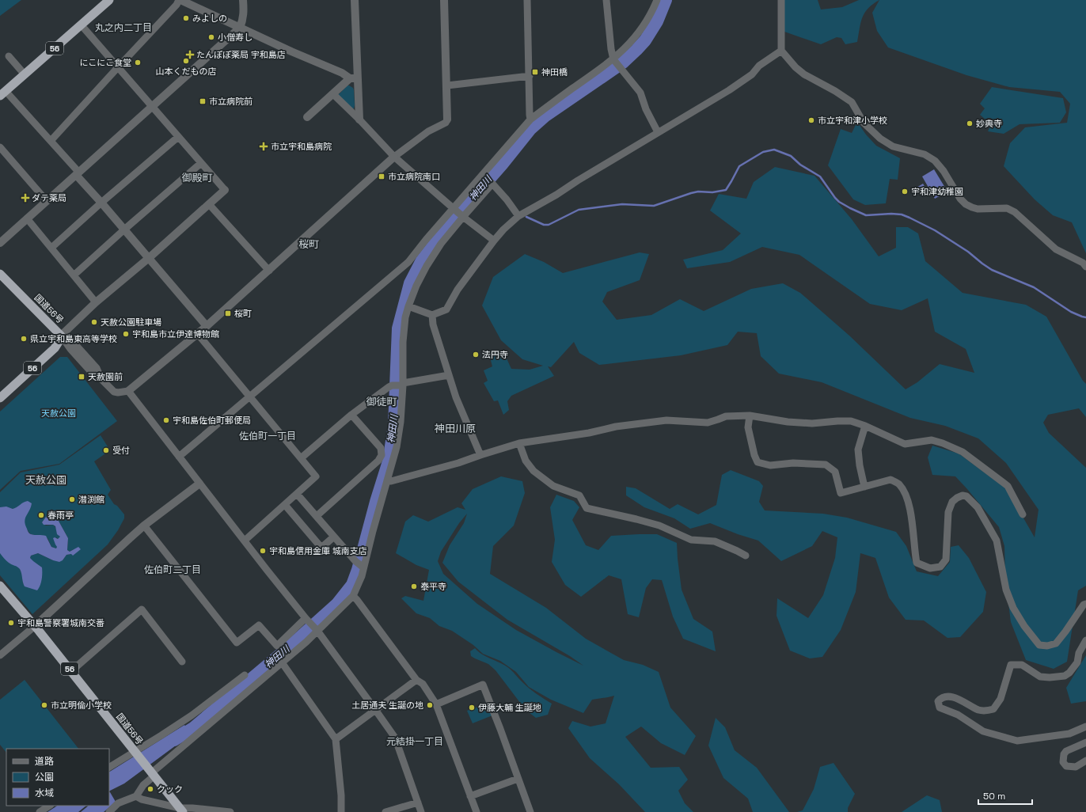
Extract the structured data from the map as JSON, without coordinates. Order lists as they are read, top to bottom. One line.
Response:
{"streets":{"highway":["56","国道56号"]},"districts":["丸之内二丁目","御殿町","桜町","御徒町","神田川原","佐伯町一丁目","天赦公園","佐伯町二丁目","元結掛一丁目"],"water":["神田川"],"parks":["天赦公園"],"places":{"other":["みよしの","小僧寿し","山本くだもの店","にこにこ食堂","市立宇和津小学校","妙典寺","宇和津幼稚園","天赦公園駐車場","宇和島市立伊達博物館","県立宇和島東高等学校","法円寺","宇和島佐伯町郵便局","受付","潜渕館","春雨亭","宇和島信用金庫 城南支店","泰平寺","宇和島警察署城南交番","市立明倫小学校","土居通夫 生誕の地","伊藤大輔 生誕地","クック"],"health":["たんぽぽ薬局 宇和島店","市立宇和島病院","ダテ薬局"],"transit":["神田橋","市立病院前","市立病院南口","桜町","天赦園前"]},"legend":["道路","公園","水域"],"scale_bar":"50 m"}
